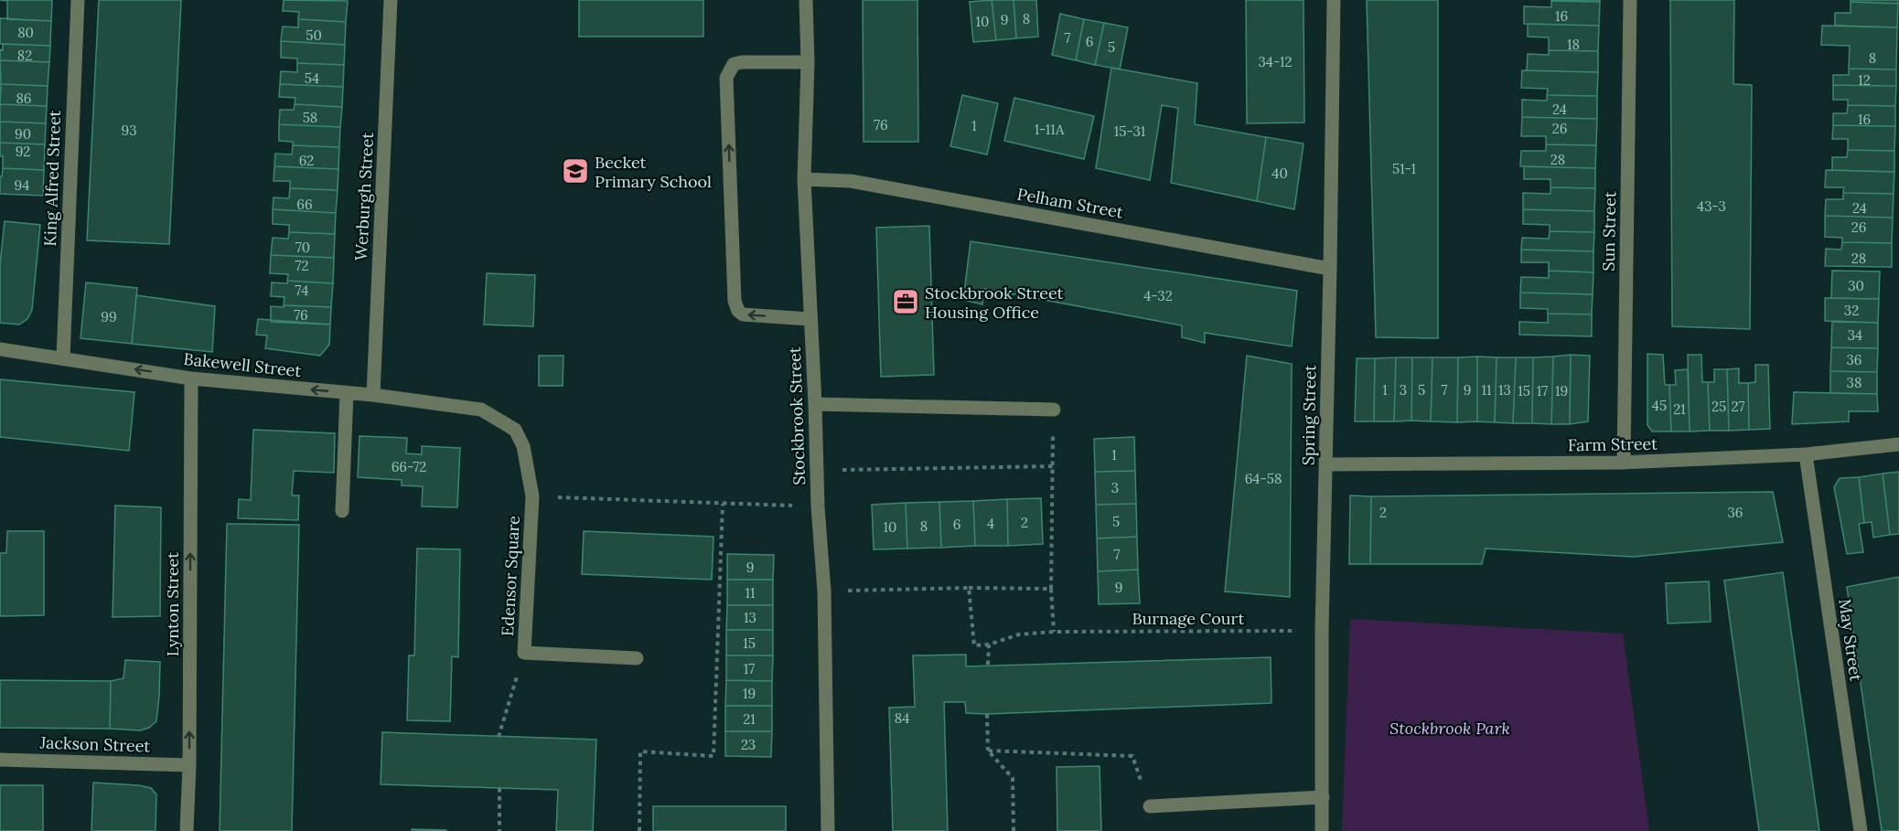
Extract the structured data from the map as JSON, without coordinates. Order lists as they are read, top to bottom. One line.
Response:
{"streets":{"street":["King Alfred Street","Werburgh Street","Pelham Street","Sun Street","Bakewell Street","Spring Street","Stockbrook Street","Farm Street","Edensor Square","Lynton Street","May Street","Jackson Street"],"path":["Burnage Court"]},"crossings":[["King Alfred Street","Bakewell Street"],["Werburgh Street","Bakewell Street"],["Pelham Street","Spring Street"],["Pelham Street","Stockbrook Street"],["Sun Street","Farm Street"],["Bakewell Street","Edensor Square"],["Bakewell Street","Lynton Street"],["Spring Street","Farm Street"],["Spring Street","Burnage Court"],["Farm Street","May Street"],["Lynton Street","Jackson Street"]],"one_way":["Bakewell Street","Lynton Street"],"parks":["Stockbrook Park"],"places":{"school or university":["Becket Primary School"],"office":["Stockbrook Street Housing Office"]},"house_numbers":["16","8","9","10","80","50","7","6","18","5","82","8","34-12","54","12","86","24","58","16","76","1","26","1-11A","93","15-31","90","92","28","62","51-1","40","94","66","43-3","24","26","70","28","72","30","74","4-32","32","76","99","34","36","38","1","3","5","7","9","11","13","15","17","19","45","25","27","21","1","66-72","64-58","3","2","36","5","2","4","6","8","10","7","9","9","11","13","15","17","19","84","21","23"]}
